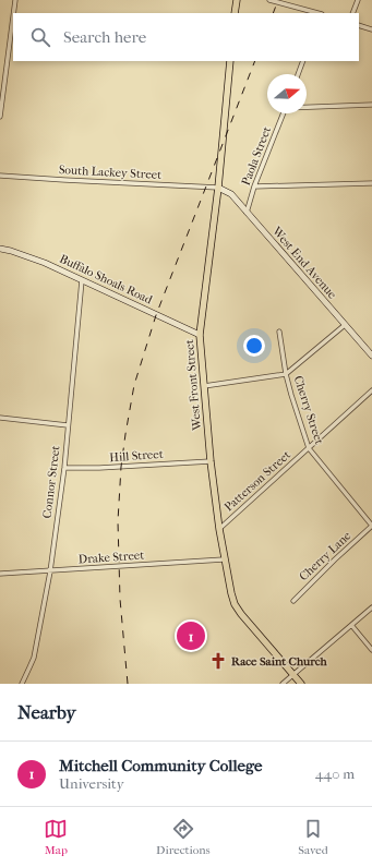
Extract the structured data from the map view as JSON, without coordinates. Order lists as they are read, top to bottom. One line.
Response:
{"streets":{"main road":["West End Avenue","Buffalo Shoals Road","West Front Street"],"street":["Paola Street","South Lackey Street","Cherry Street","Hill Street","Patterson Street","Connor Street","Cherry Lane","Drake Street"]},"crossings":[["Paola Street","West End Avenue"],["South Lackey Street","West End Avenue"],["South Lackey Street","West Front Street"],["West End Avenue","West Front Street"],["Buffalo Shoals Road","West Front Street"],["Buffalo Shoals Road","Connor Street"],["West Front Street","Hill Street"],["West Front Street","Patterson Street"],["West Front Street","Drake Street"],["Cherry Street","Patterson Street"],["Cherry Street","Cherry Lane"],["Hill Street","Connor Street"],["Connor Street","Drake Street"]],"places":{"church":["Race Saint Church"]},"north":"right","page":{"search":"Search here","pins":"1","heading":"Nearby","list":[{"mark":"1","name":"Mitchell Community College","note":"University","value":"440 m"}],"nav":["Map","Directions","Saved"]}}
